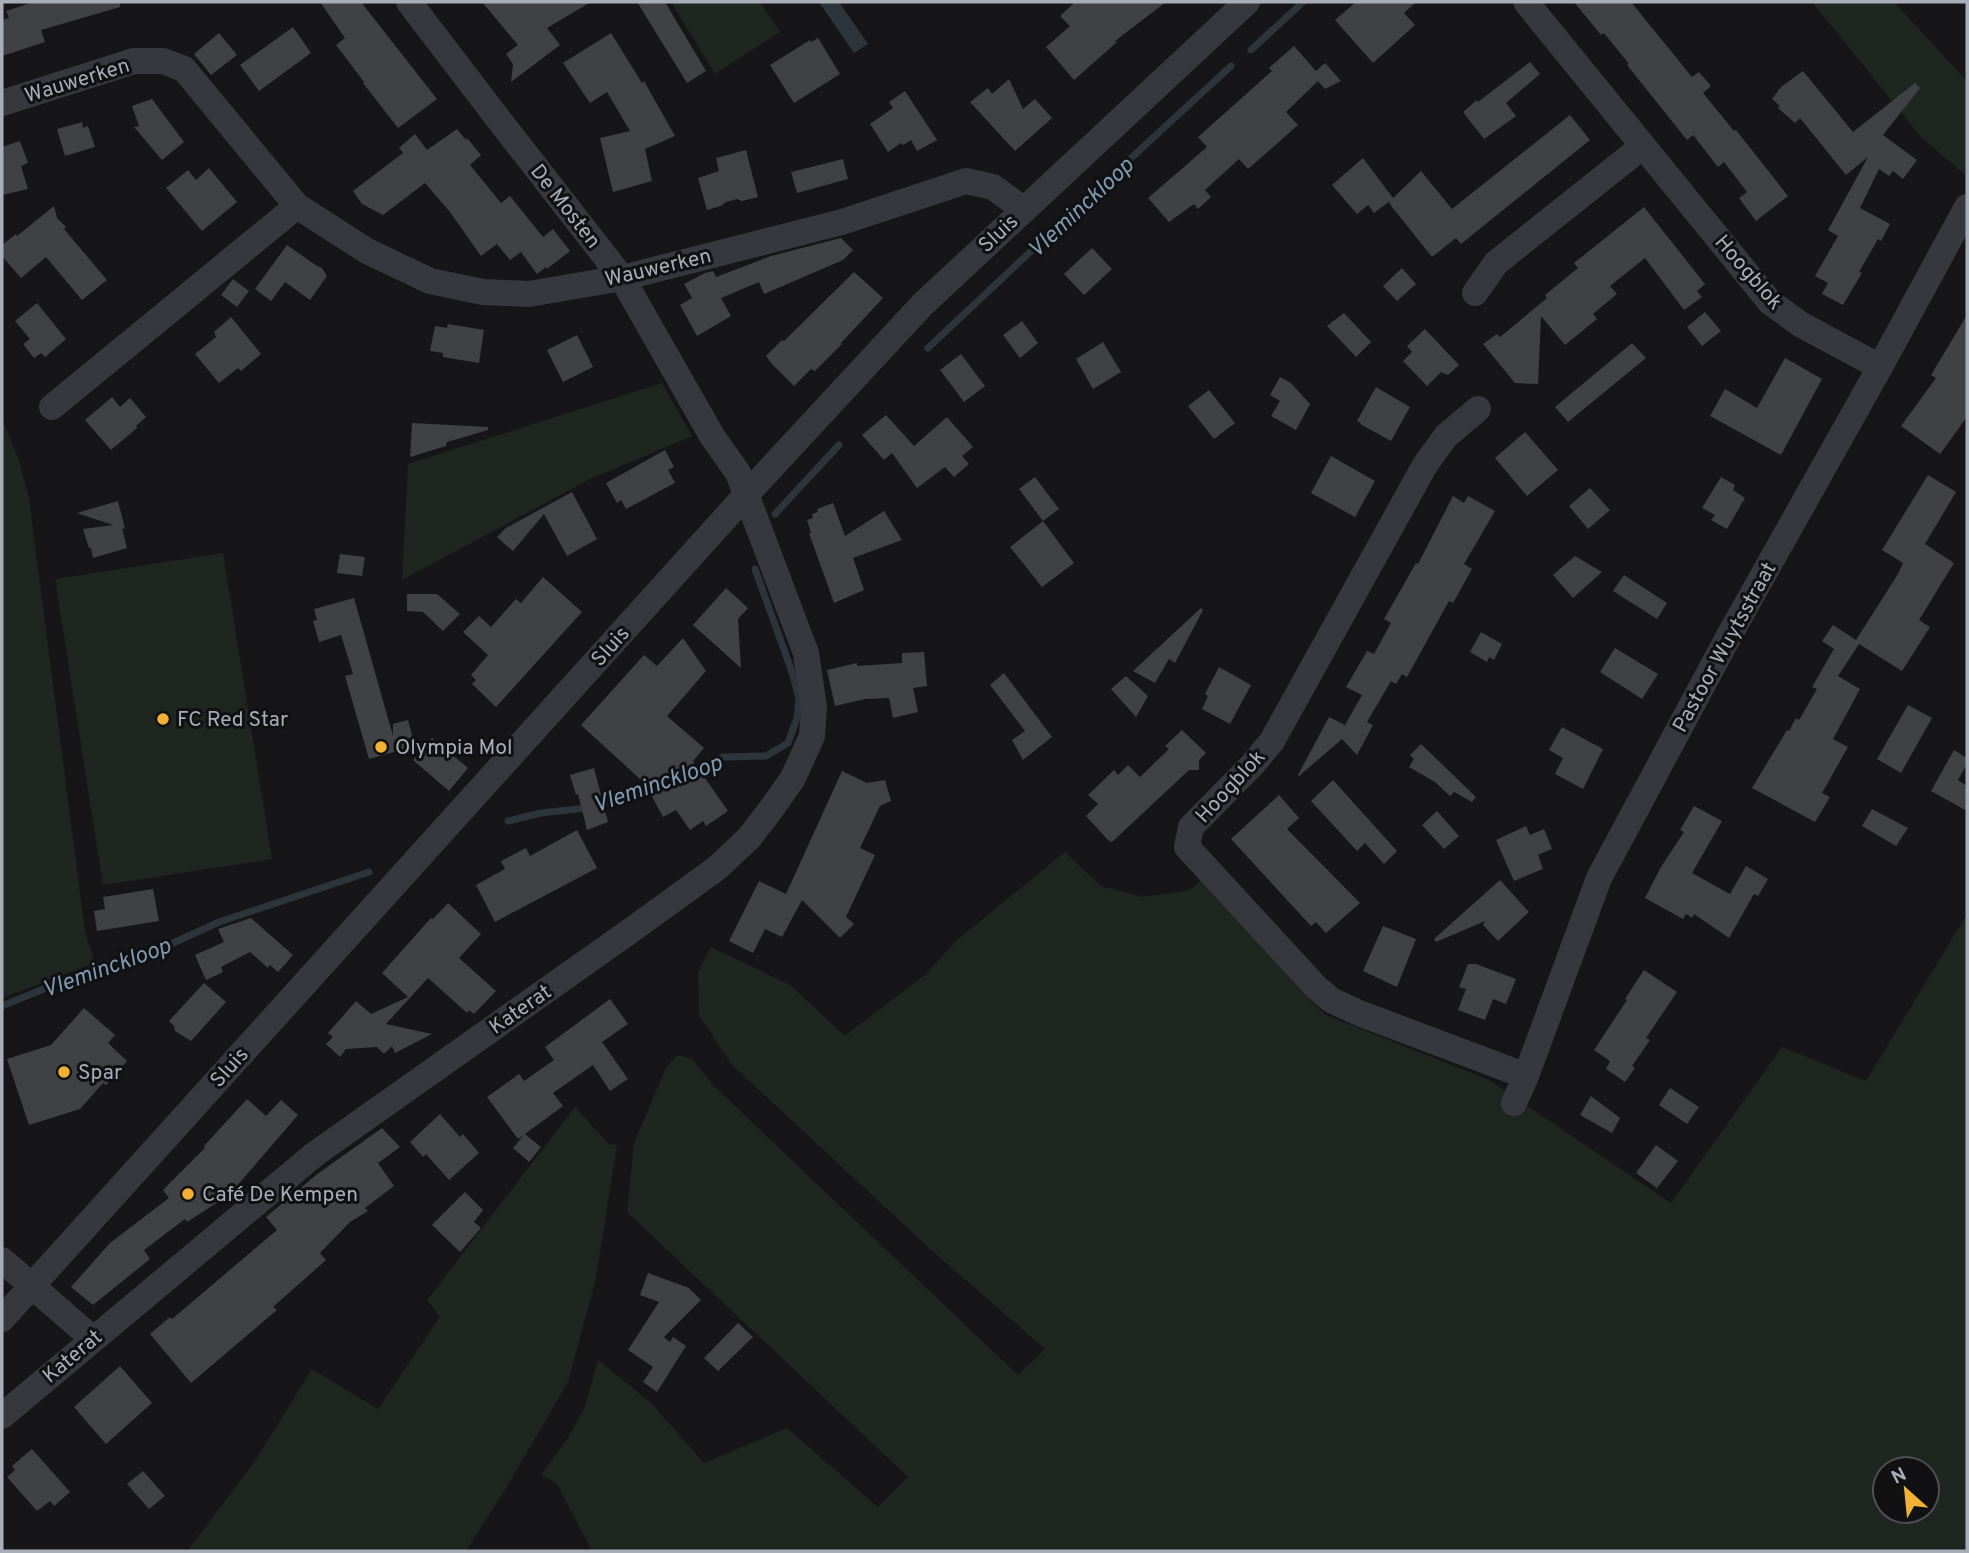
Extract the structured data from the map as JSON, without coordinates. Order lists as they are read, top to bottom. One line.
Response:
{"streets":{"street":["Wauwerken","De Mosten","Sluis","Hoogblok","Pastoor Wuytsstraat","Katerat"]},"crossings":[["Wauwerken","De Mosten"],["Wauwerken","Sluis"],["De Mosten","Sluis"],["De Mosten","Katerat"],["Sluis","Katerat"],["Hoogblok","Pastoor Wuytsstraat"]],"water":["Vleminckloop"],"places":["FC Red Star","Olympia Mol","Spar","Café De Kempen"],"north":"top left"}
